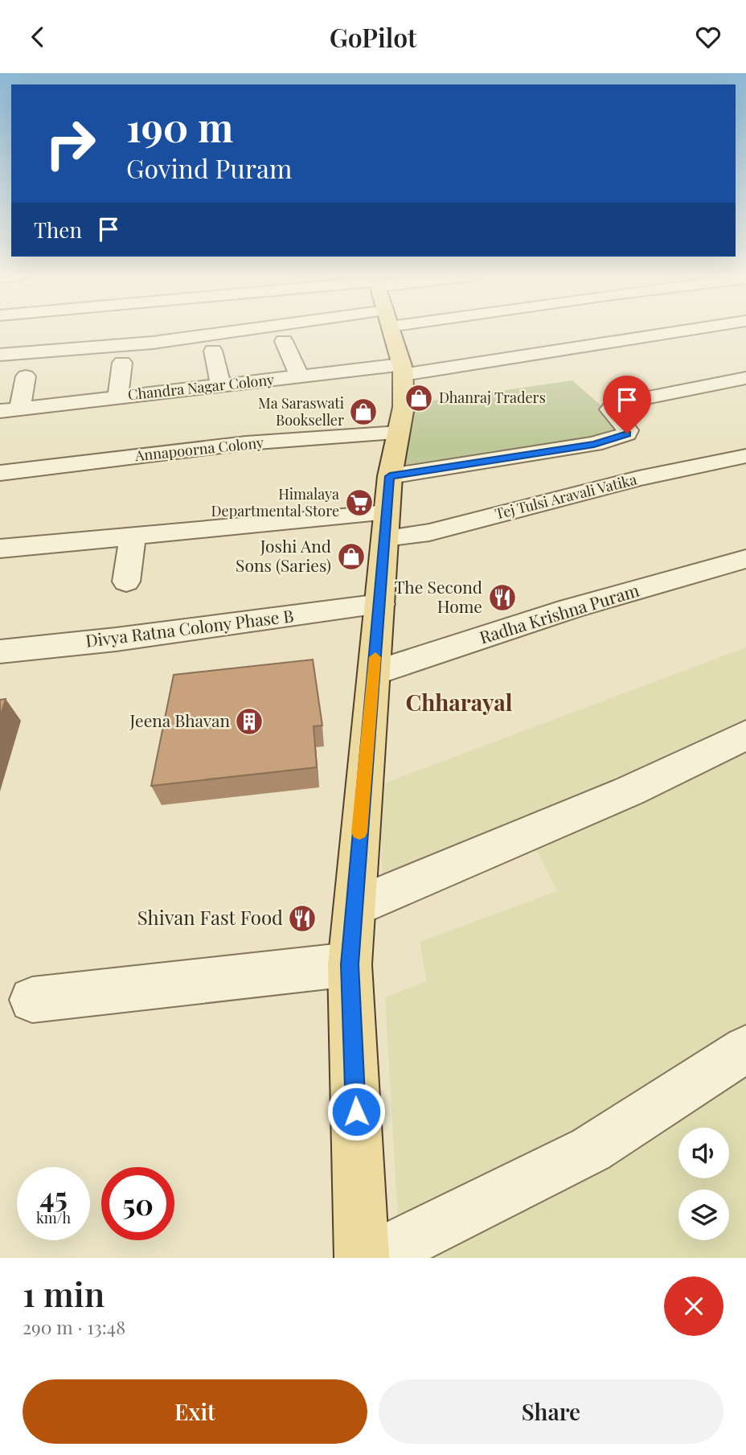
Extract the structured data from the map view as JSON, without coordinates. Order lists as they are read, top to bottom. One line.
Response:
{"streets":{"street":["Chandra Nagar Colony","Annapoorna Colony","Tej Tulsi Aravali Vatika","Radha Krishna Puram","Divya Ratna Colony Phase B"]},"districts":["Chharayal"],"places":{"shop":["Dhanraj Traders","Ma Saraswati Bookseller","Joshi And Sons (Saries)"],"supermarket":["Himalaya Departmental Store"],"restaurant":["The Second Home","Shivan Fast Food"],"building":["Jeena Bhavan"]},"page":{"header":"GoPilot","turn":["190 m","Govind Puram"],"then":"Then","speed":"45 km/h","limit":"50","heading":["1 min","290 m · 13:48"],"buttons":["Exit","Share"]}}
